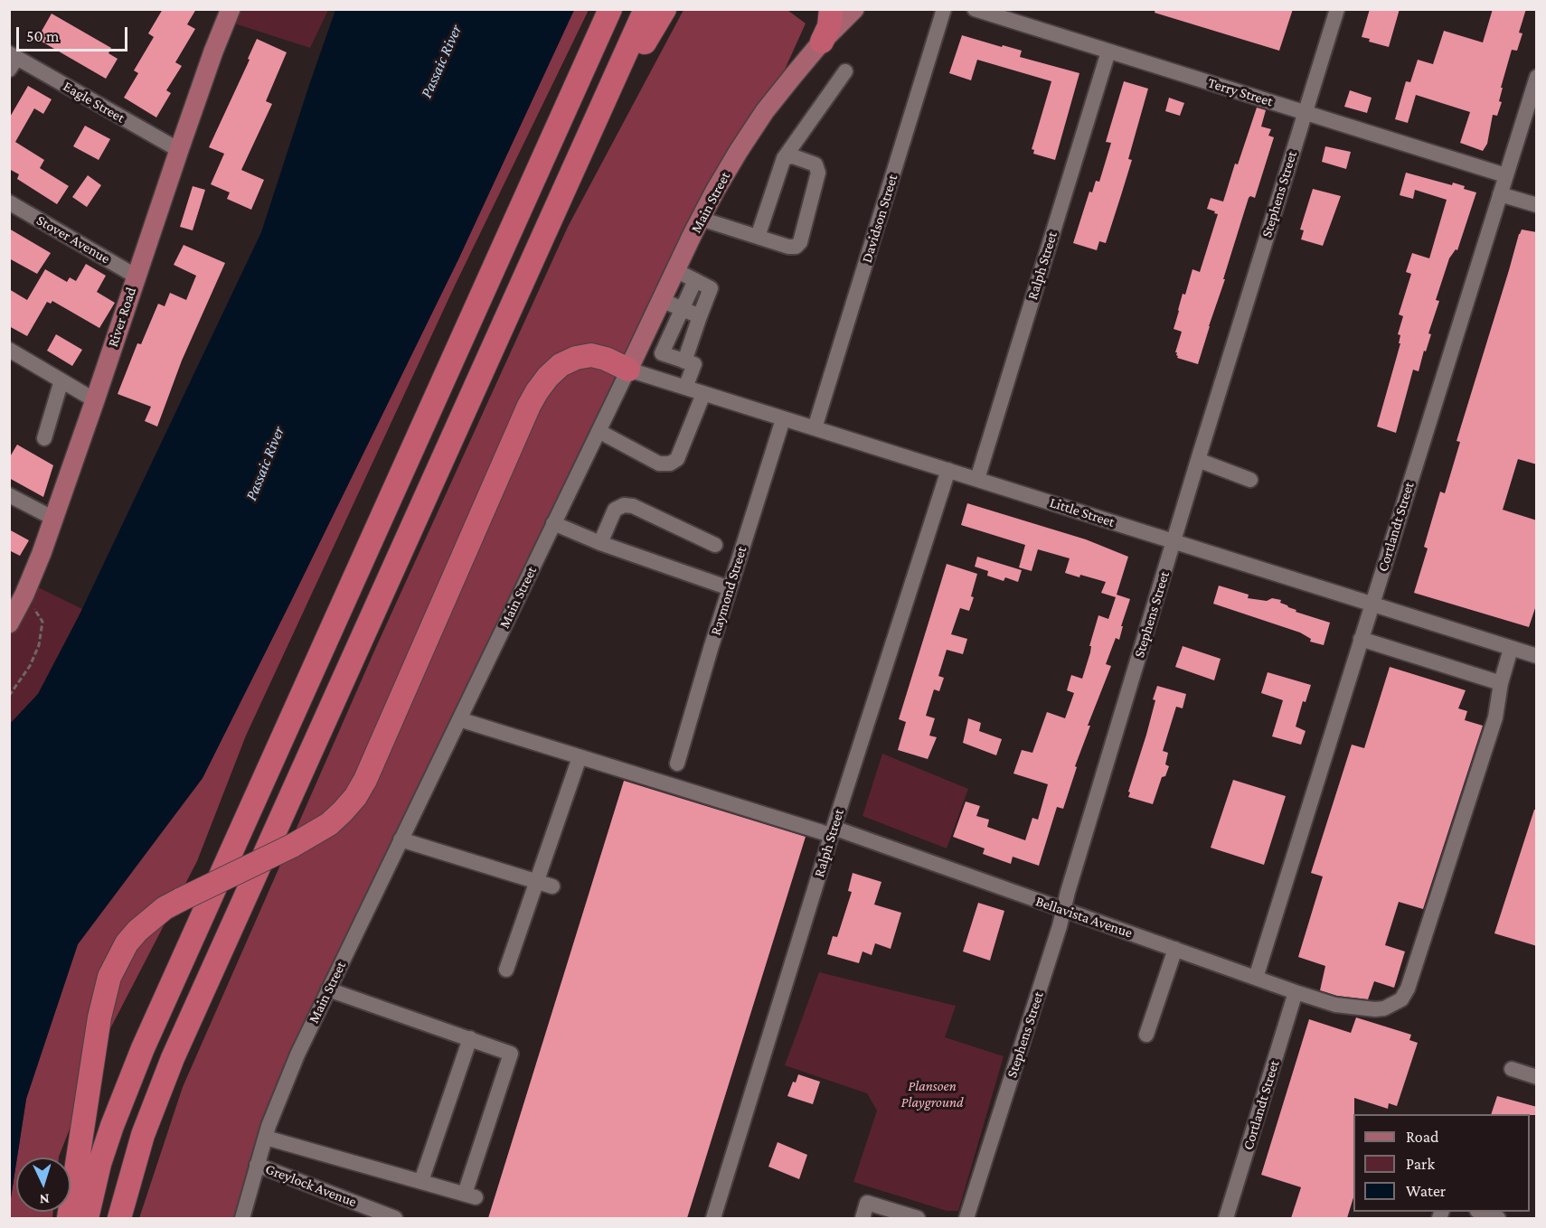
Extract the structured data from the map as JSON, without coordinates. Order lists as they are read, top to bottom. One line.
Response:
{"streets":{"main road":["Main Street","River Road"],"street":["Terry Street","Eagle Street","Stephens Street","Davidson Street","Stover Avenue","Ralph Street","Little Street","Cortlandt Street","Raymond Street","Bellavista Avenue","Greylock Avenue"]},"crossings":[["Terry Street","Stephens Street"],["Terry Street","Ralph Street"],["Terry Street","Cortlandt Street"],["Eagle Street","River Road"],["Stephens Street","Little Street"],["Stephens Street","Bellavista Avenue"],["Main Street","Little Street"],["Main Street","Bellavista Avenue"],["Main Street","Greylock Avenue"],["Davidson Street","Little Street"],["Stover Avenue","River Road"],["Ralph Street","Little Street"],["Ralph Street","Bellavista Avenue"],["Little Street","Cortlandt Street"],["Little Street","Raymond Street"],["Little Street","Bellavista Avenue"],["Cortlandt Street","Bellavista Avenue"]],"water":["Passaic River"],"parks":["Plansoen Playground"],"legend":["Road","Park","Water"],"scale_bar":"50 m","north":"bottom"}
